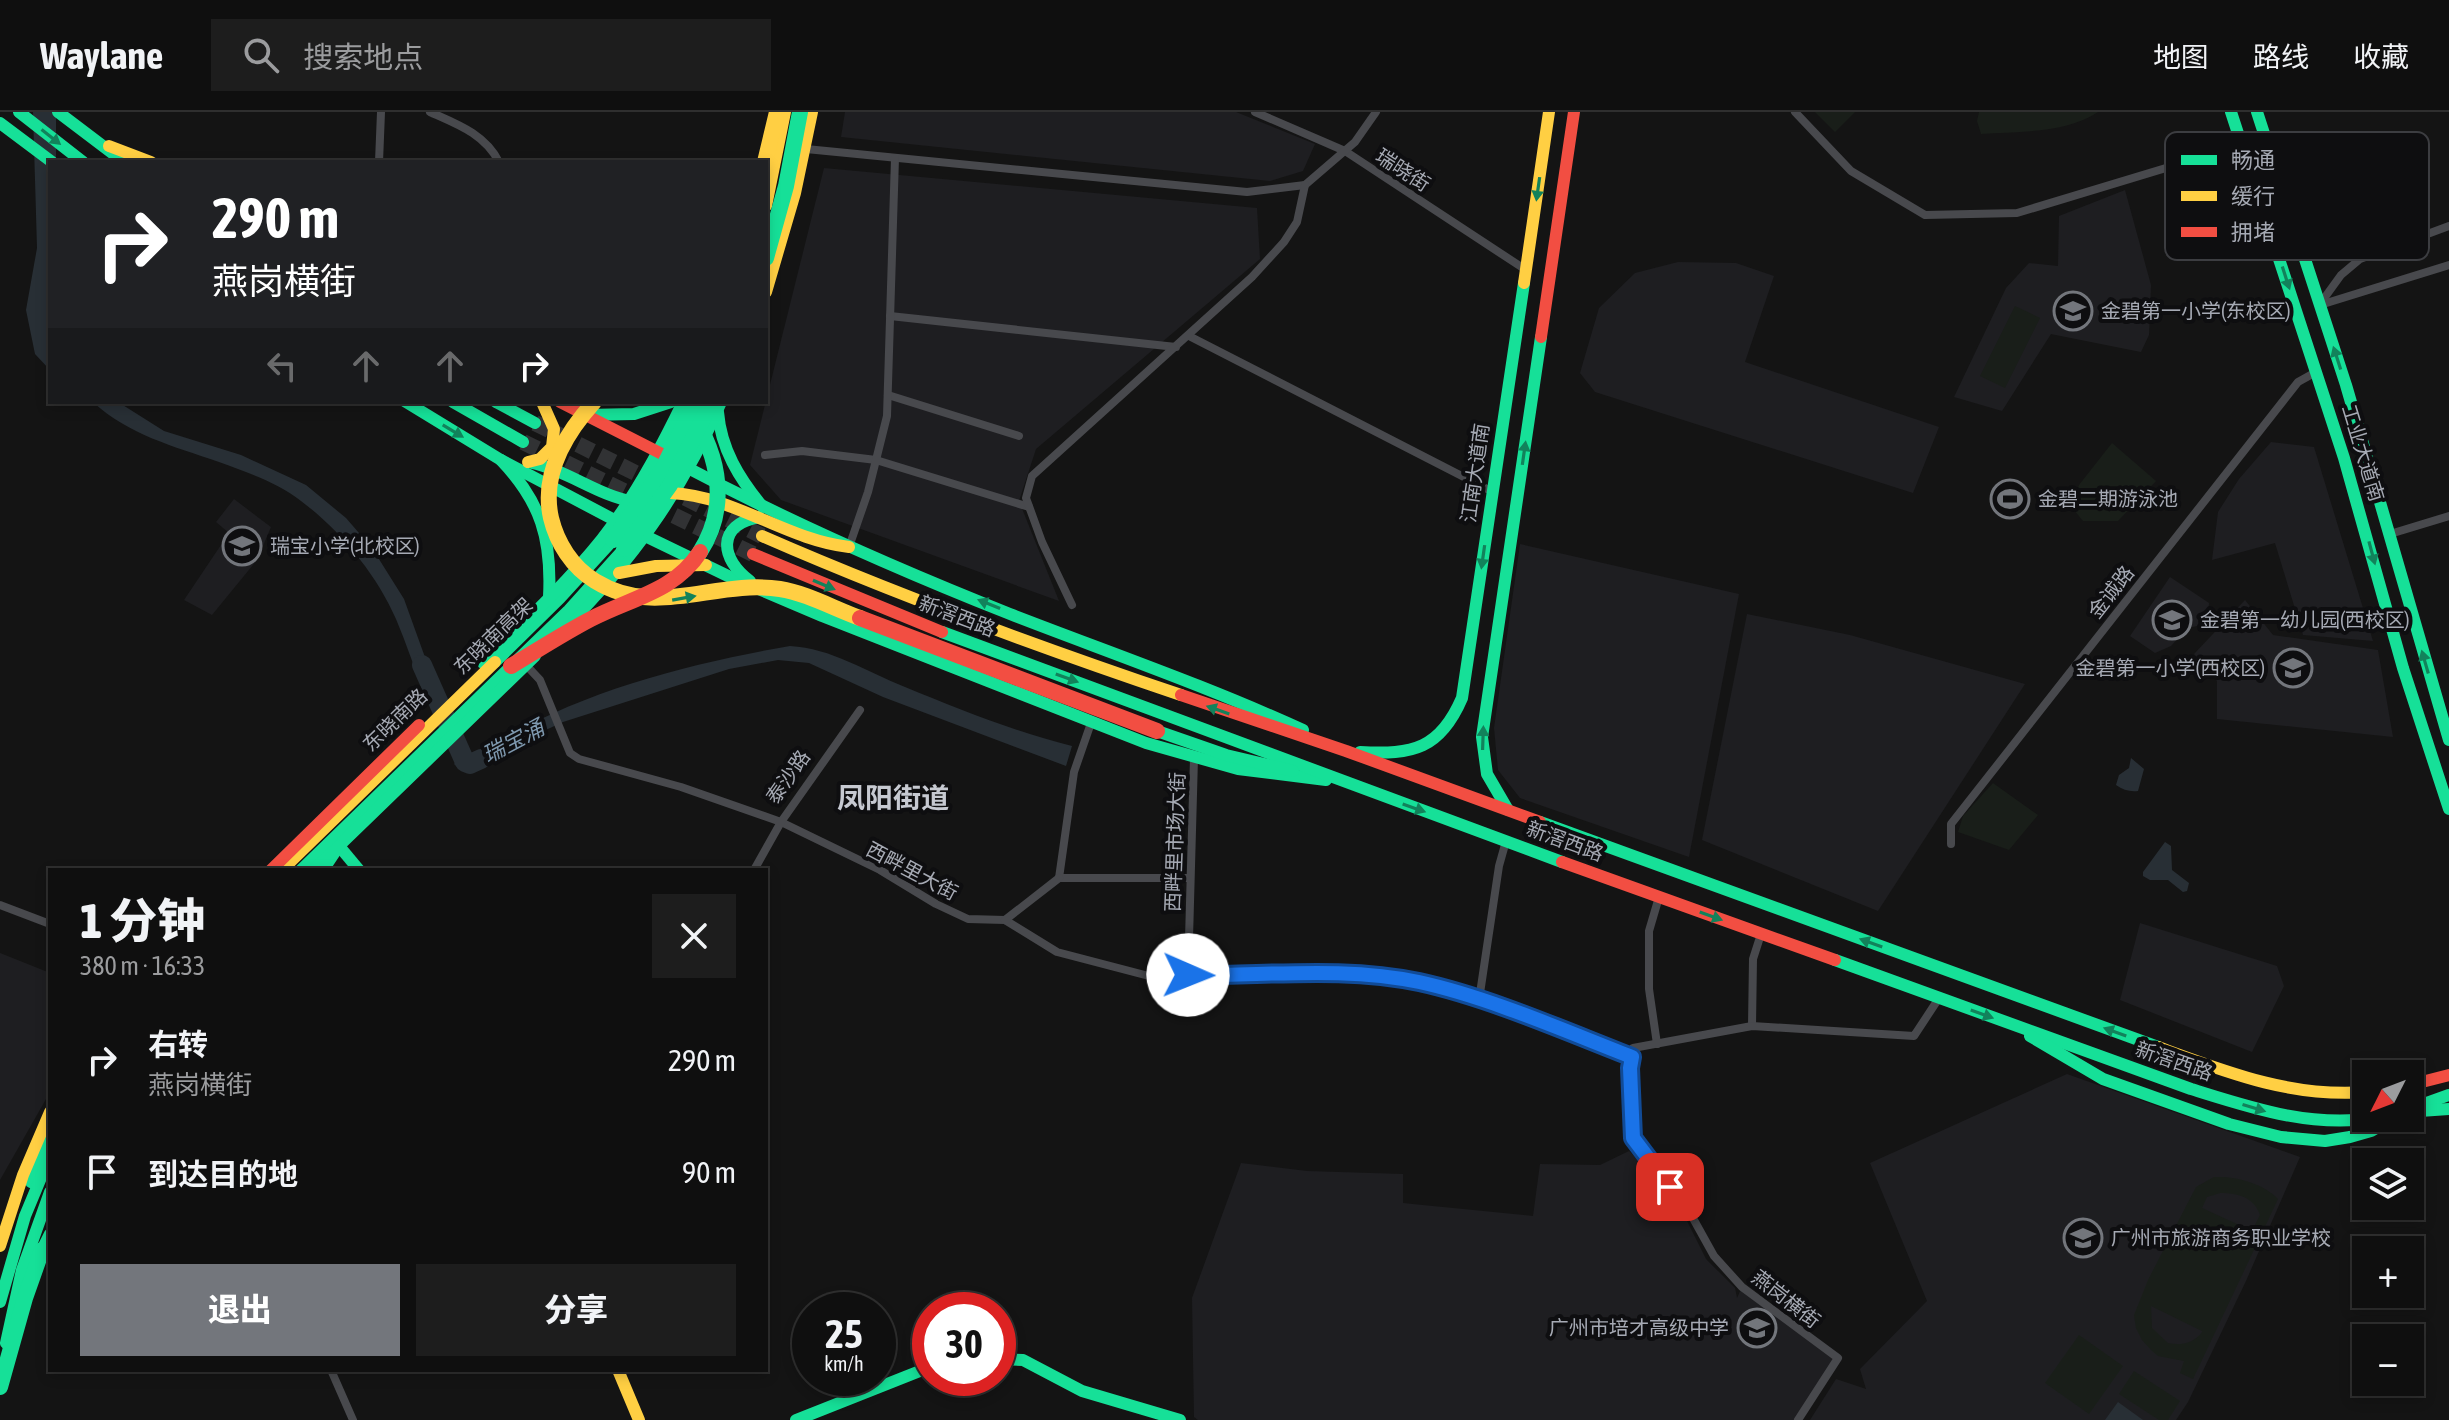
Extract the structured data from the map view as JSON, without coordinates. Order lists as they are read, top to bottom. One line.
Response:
{"streets":{"main road":["工业大道南","江南大道南","新滘西路","东晓南高架","东晓南路"],"street":["瑞晓街","金诚路","泰沙路","西畔里市场大街","西畔里大街","燕岗横街"]},"crossings":[["瑞晓街","江南大道南"],["工业大道南","金诚路"],["江南大道南","新滘西路"],["东晓南高架","西畔里大街"],["泰沙路","西畔里大街"],["西畔里市场大街","西畔里大街"],["西畔里大街","燕岗横街"]],"districts":["凤阳街道"],"water":["瑞宝涌"],"places":{"school or university":["金碧第一小学(东校区)","瑞宝小学(北校区)","金碧第一幼儿园(西校区)","金碧第一小学(西校区)","广州市旅游商务职业学校","广州市培才高级中学"],"sports":["金碧二期游泳池"]},"legend":["畅通","缓行","拥堵"],"north":"bottom left","page":{"header":"Waylane","search":"搜索地点","nav":["地图","路线","收藏"],"turn":["290 m","燕岗横街"],"heading":["1 分钟","380 m · 16:33"],"list":[{"name":"右转","note":"燕岗横街","value":"290 m"},{"name":"到达目的地","value":"90 m"}],"map_buttons":["+","−"],"buttons":["退出","分享"],"speed":"25 km/h","limit":"30"}}
